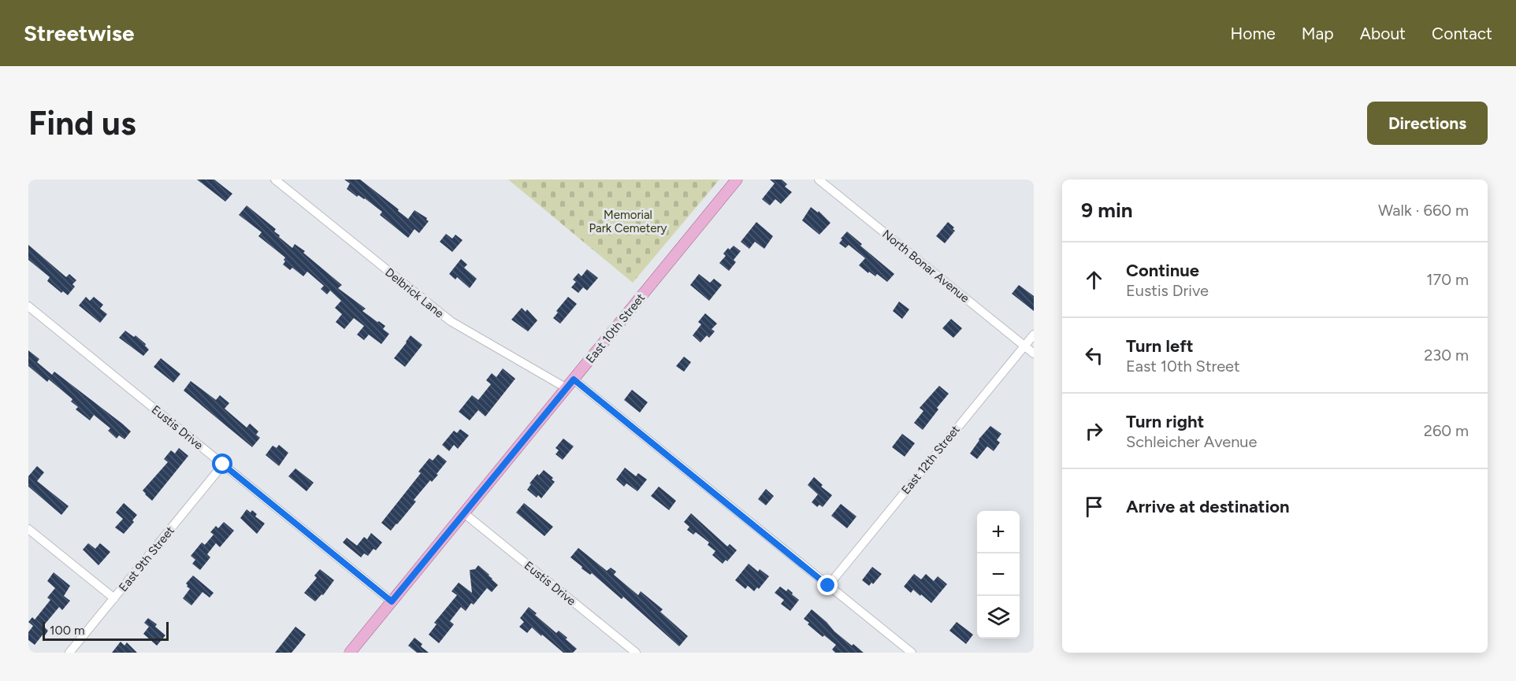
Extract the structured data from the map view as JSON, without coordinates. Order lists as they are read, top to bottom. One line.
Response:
{"streets":{"main road":["East 10th Street"],"street":["North Bonar Avenue","Delbrick Lane","Eustis Drive","East 12th Street","East 9th Street"]},"crossings":[["North Bonar Avenue","East 12th Street"],["Delbrick Lane","East 10th Street"],["Delbrick Lane","East 12th Street"],["East 10th Street","Eustis Drive"],["Eustis Drive","East 9th Street"]],"parks":["Memorial Park Cemetery"],"scale_bar":"100 m","page":{"header":"Streetwise","nav":["Home","Map","About","Contact"],"buttons":"Directions","title":"Find us","heading":["9 min","Walk · 660 m"],"list":[["Continue","Eustis Drive","170 m"],["Turn left","East 10th Street","230 m"],["Turn right","Schleicher Avenue","260 m"],"Arrive at destination"],"map_buttons":["+","−"],"scale":"100 m"}}
